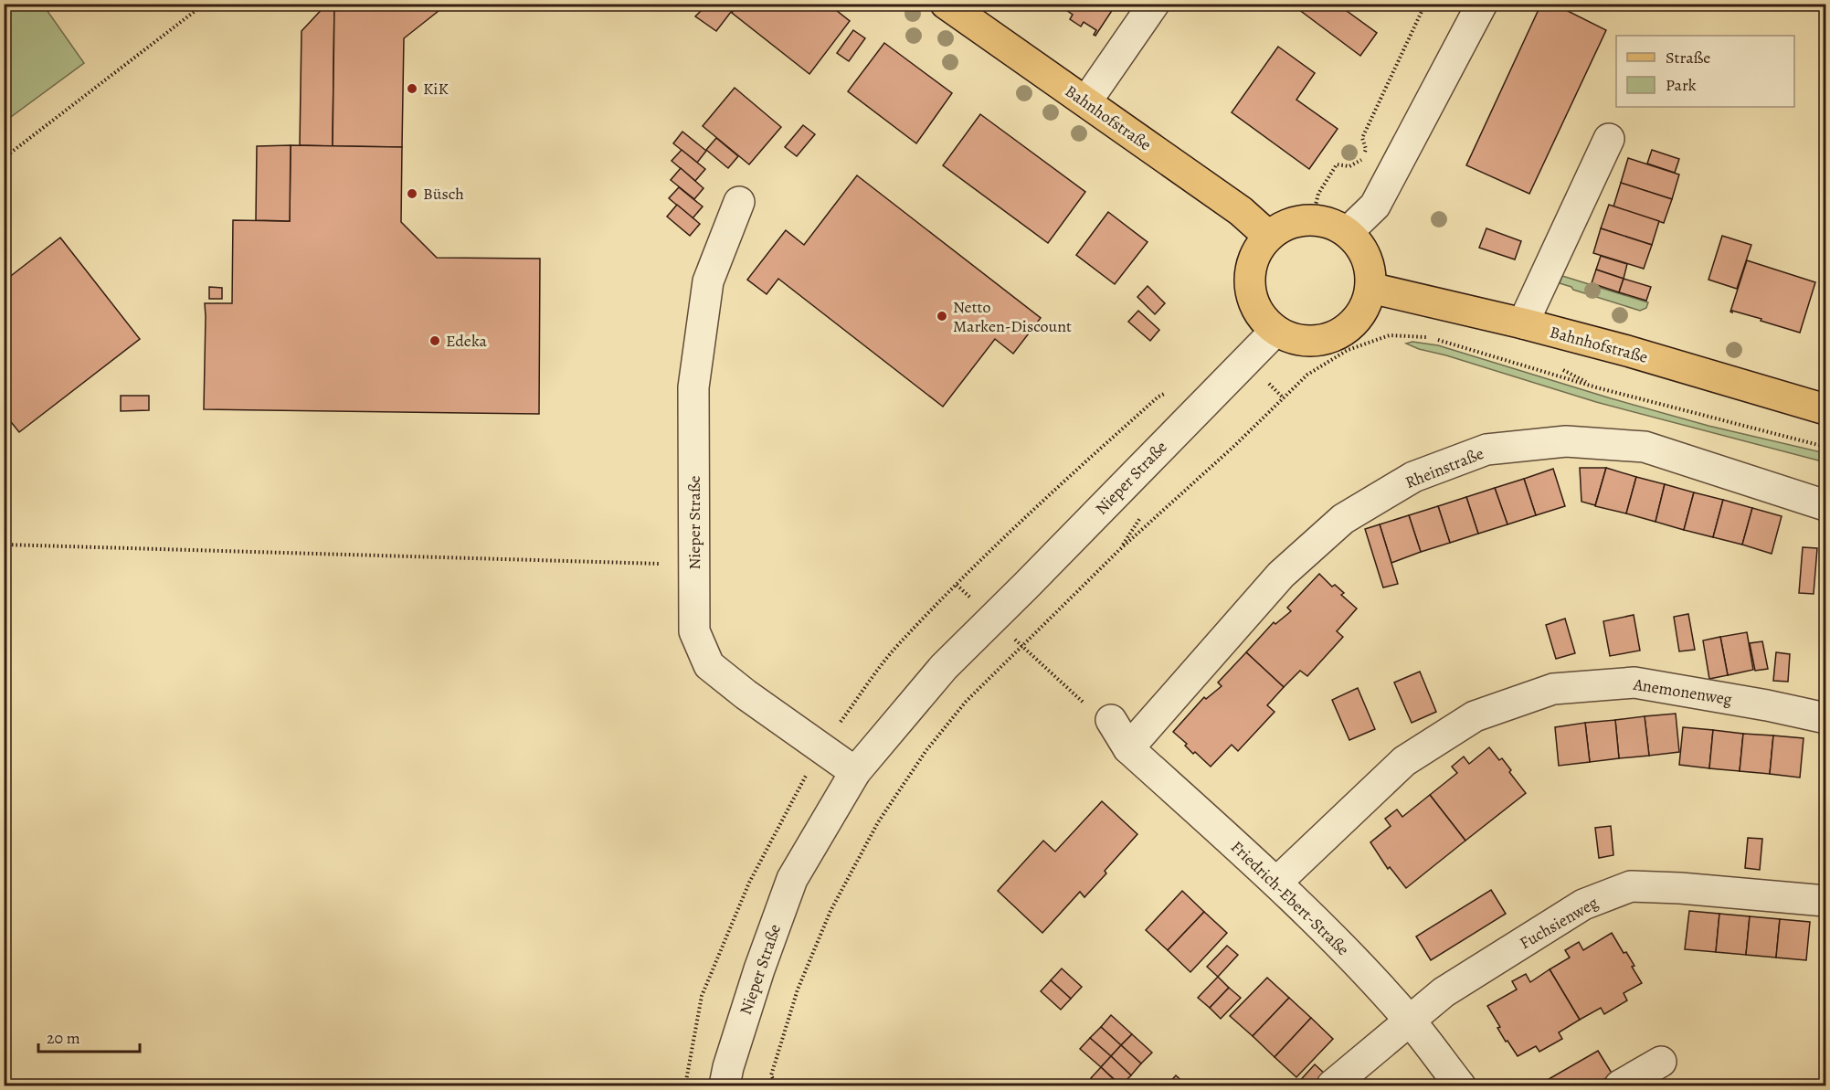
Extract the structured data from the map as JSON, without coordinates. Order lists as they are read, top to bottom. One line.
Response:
{"streets":{"main road":["Bahnhofstraße"],"street":["Rheinstraße","Nieper Straße","Anemonenweg","Friedrich-Ebert-Straße","Fuchsienweg"]},"crossings":[["Bahnhofstraße","Nieper Straße"],["Rheinstraße","Friedrich-Ebert-Straße"],["Anemonenweg","Friedrich-Ebert-Straße"],["Friedrich-Ebert-Straße","Fuchsienweg"]],"places":["KiK","Büsch","Netto Marken-Discount","Edeka"],"legend":["Straße","Park"],"scale_bar":"20 m"}
